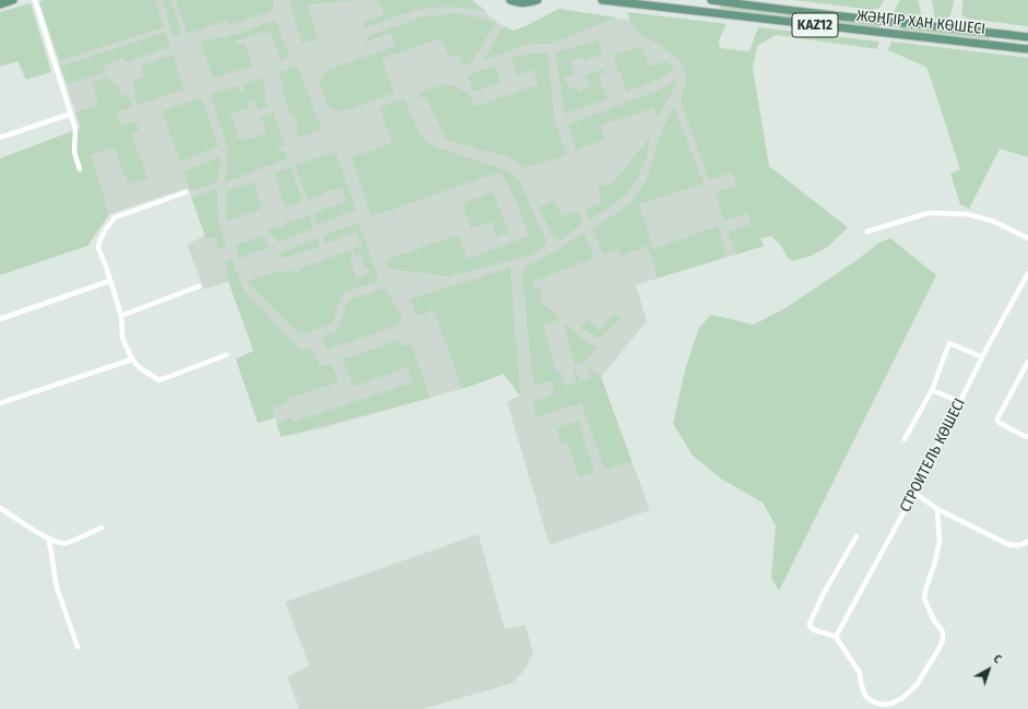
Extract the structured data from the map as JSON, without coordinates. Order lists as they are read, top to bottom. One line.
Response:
{"streets":{"main road":["ЖӘҢГІР ХАН КӨШЕСІ","KAZ12"],"street":["СТРОИТЕЛЬ КӨШЕСІ"]},"north":"top right"}
